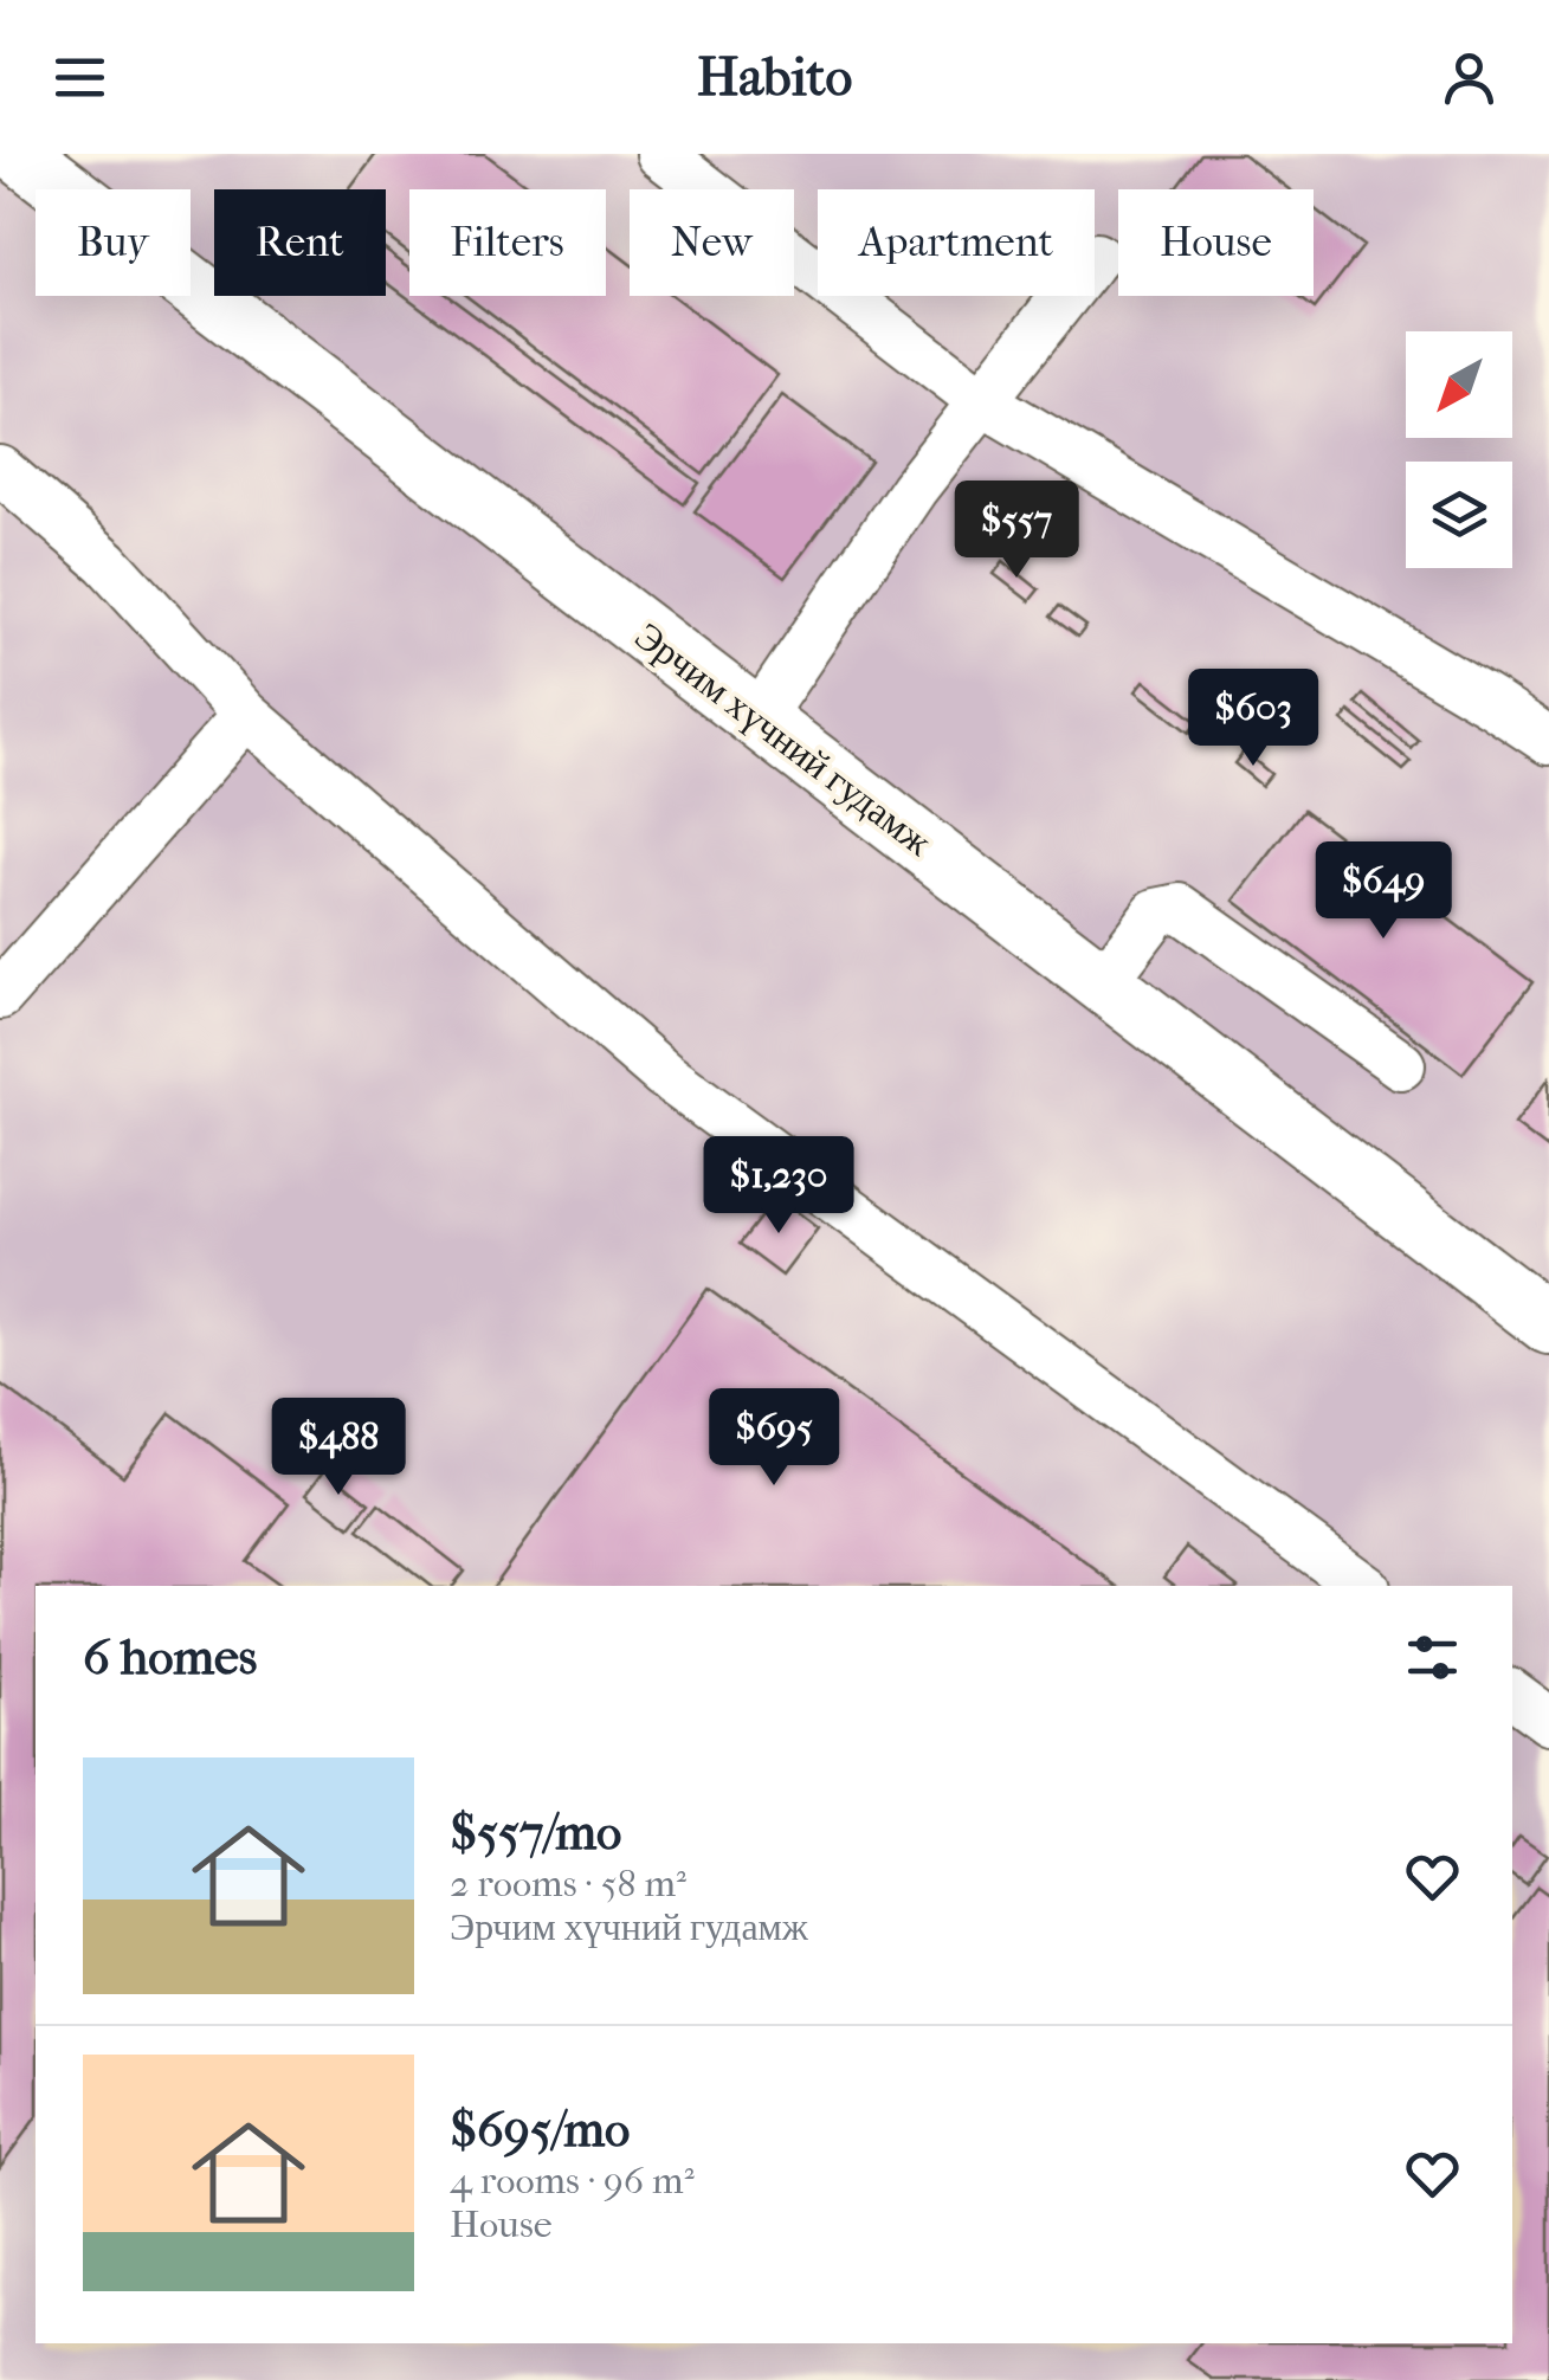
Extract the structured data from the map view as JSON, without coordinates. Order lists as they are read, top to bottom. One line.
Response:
{"streets":{"main road":["Эрчим хүчний гудамж"]},"north":"bottom left","page":{"header":"Habito","chip":["Buy","Rent","Filters","New","Apartment","House"],"price":["$557","$603","$649","$1,230","$695","$488"],"heading":"6 homes","list":[{"name":"$557/mo","note":"2 rooms · 58 m² · Эрчим хүчний гудамж"},{"name":"$695/mo","note":"4 rooms · 96 m² · House"}]}}
